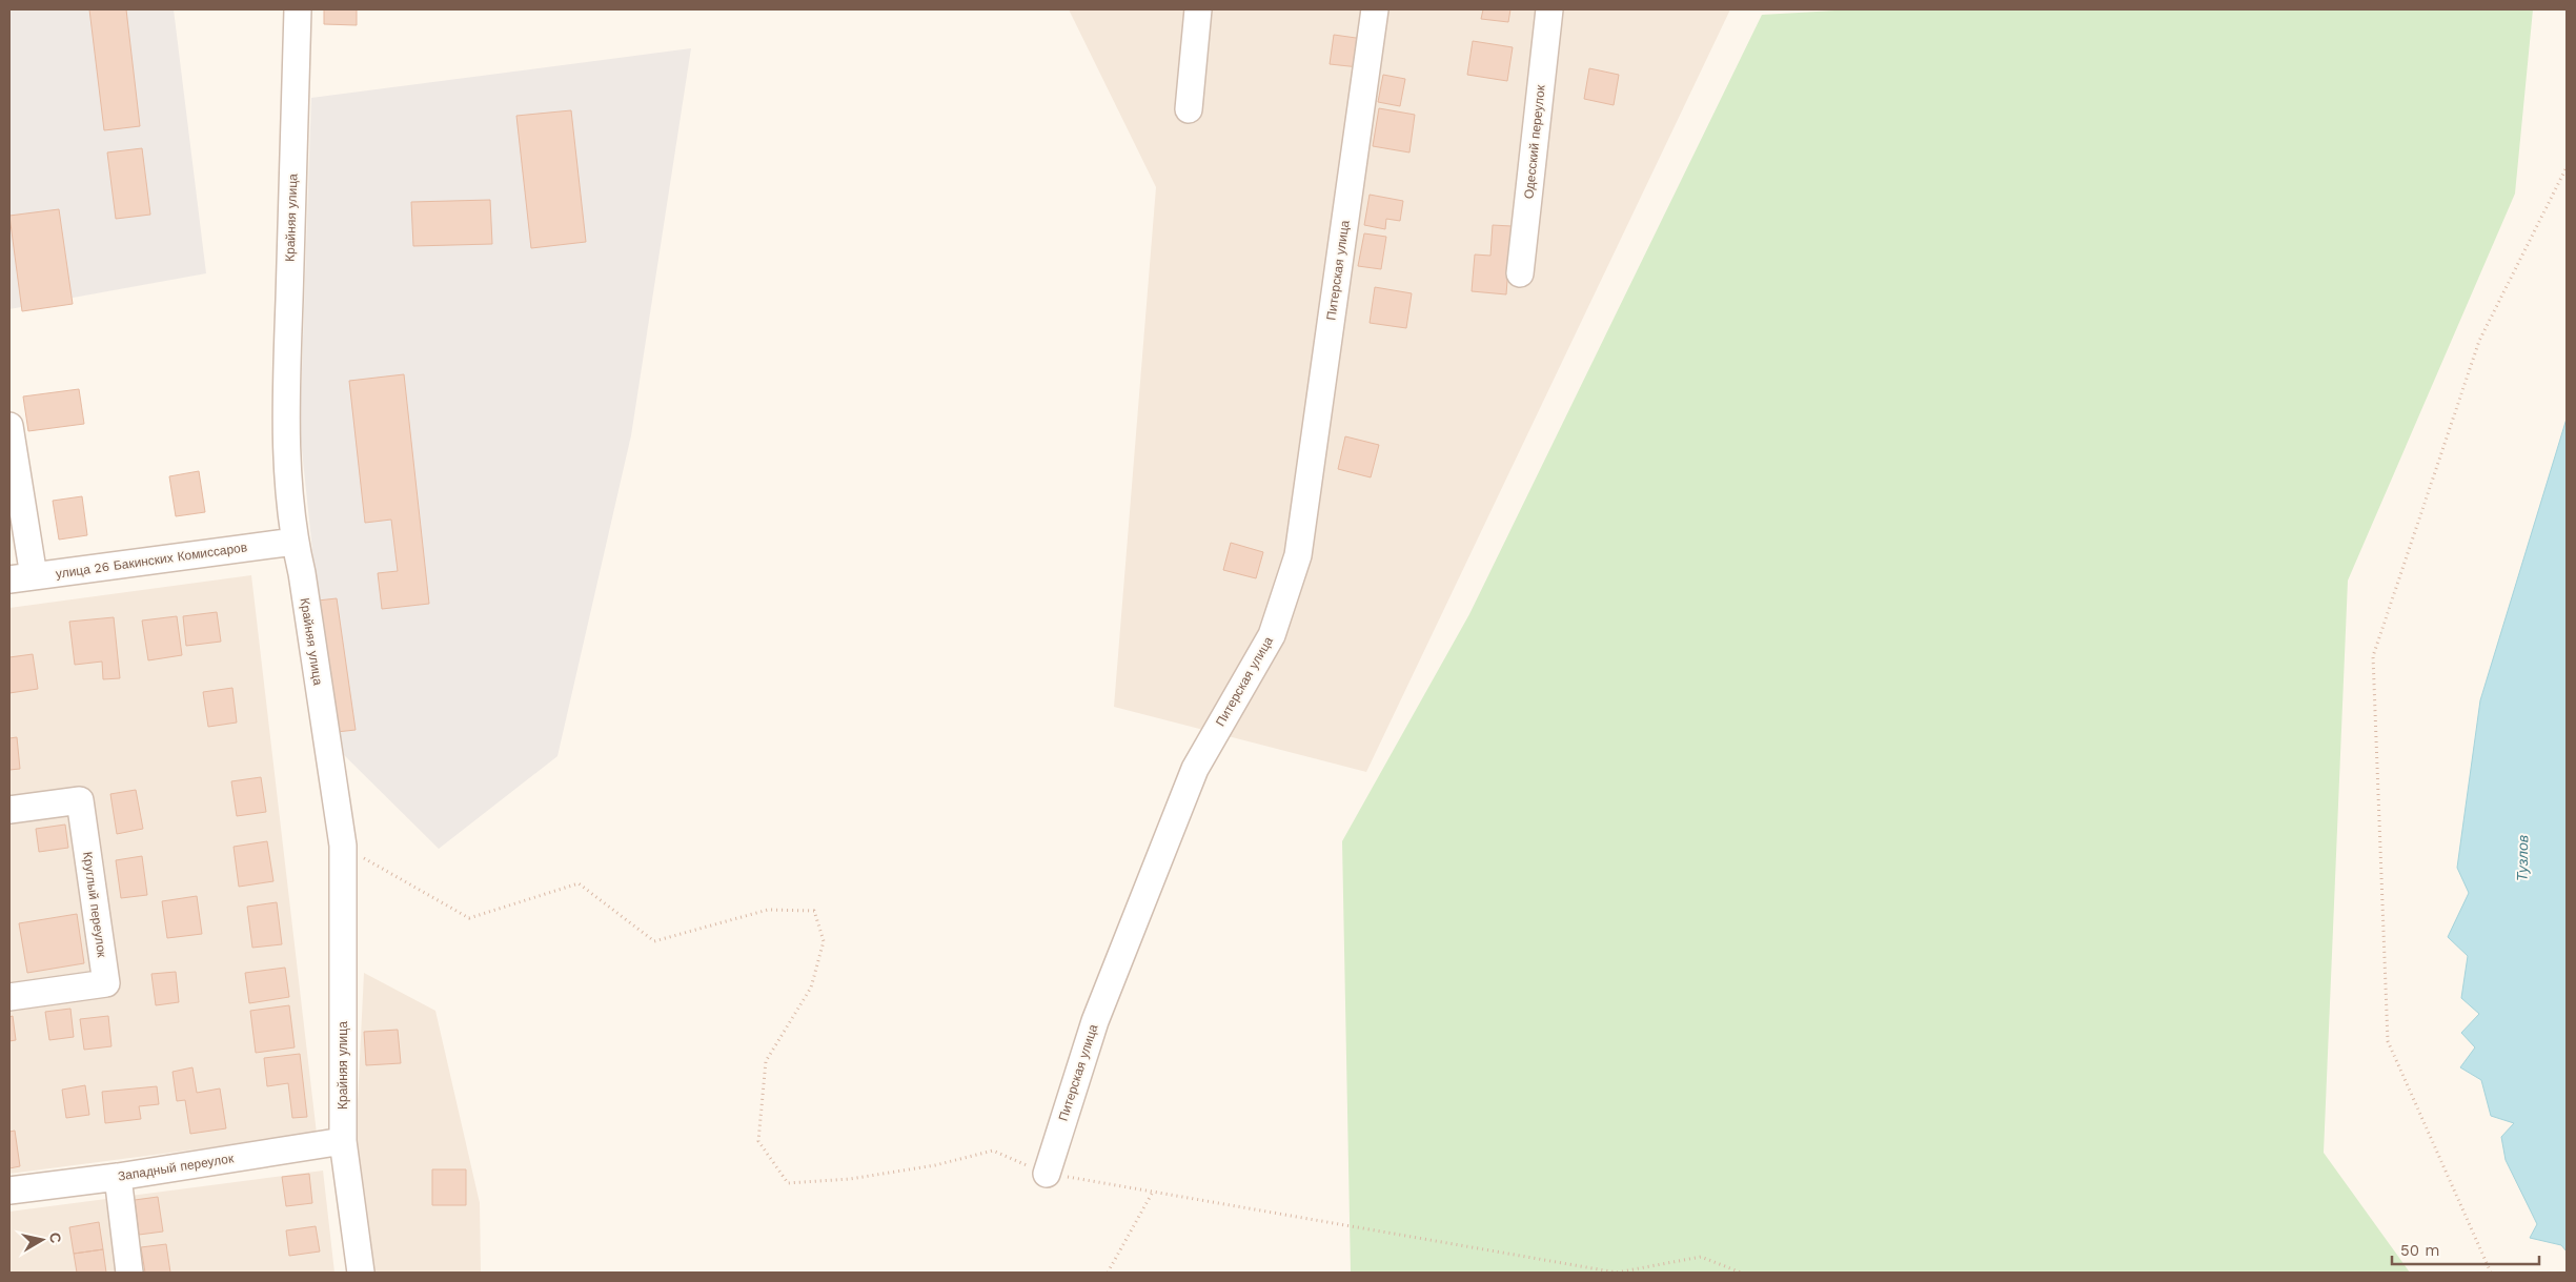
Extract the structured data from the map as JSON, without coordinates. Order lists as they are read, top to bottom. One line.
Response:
{"streets":{"street":["Одесский переулок","Крайняя улица","Питерская улица","улица 26 Бакинских Комиссаров","Круглый переулок","Западный переулок"]},"crossings":[["Крайняя улица","улица 26 Бакинских Комиссаров"],["Крайняя улица","Западный переулок"]],"water":["Тузлов"],"scale_bar":"50 m","north":"right"}
